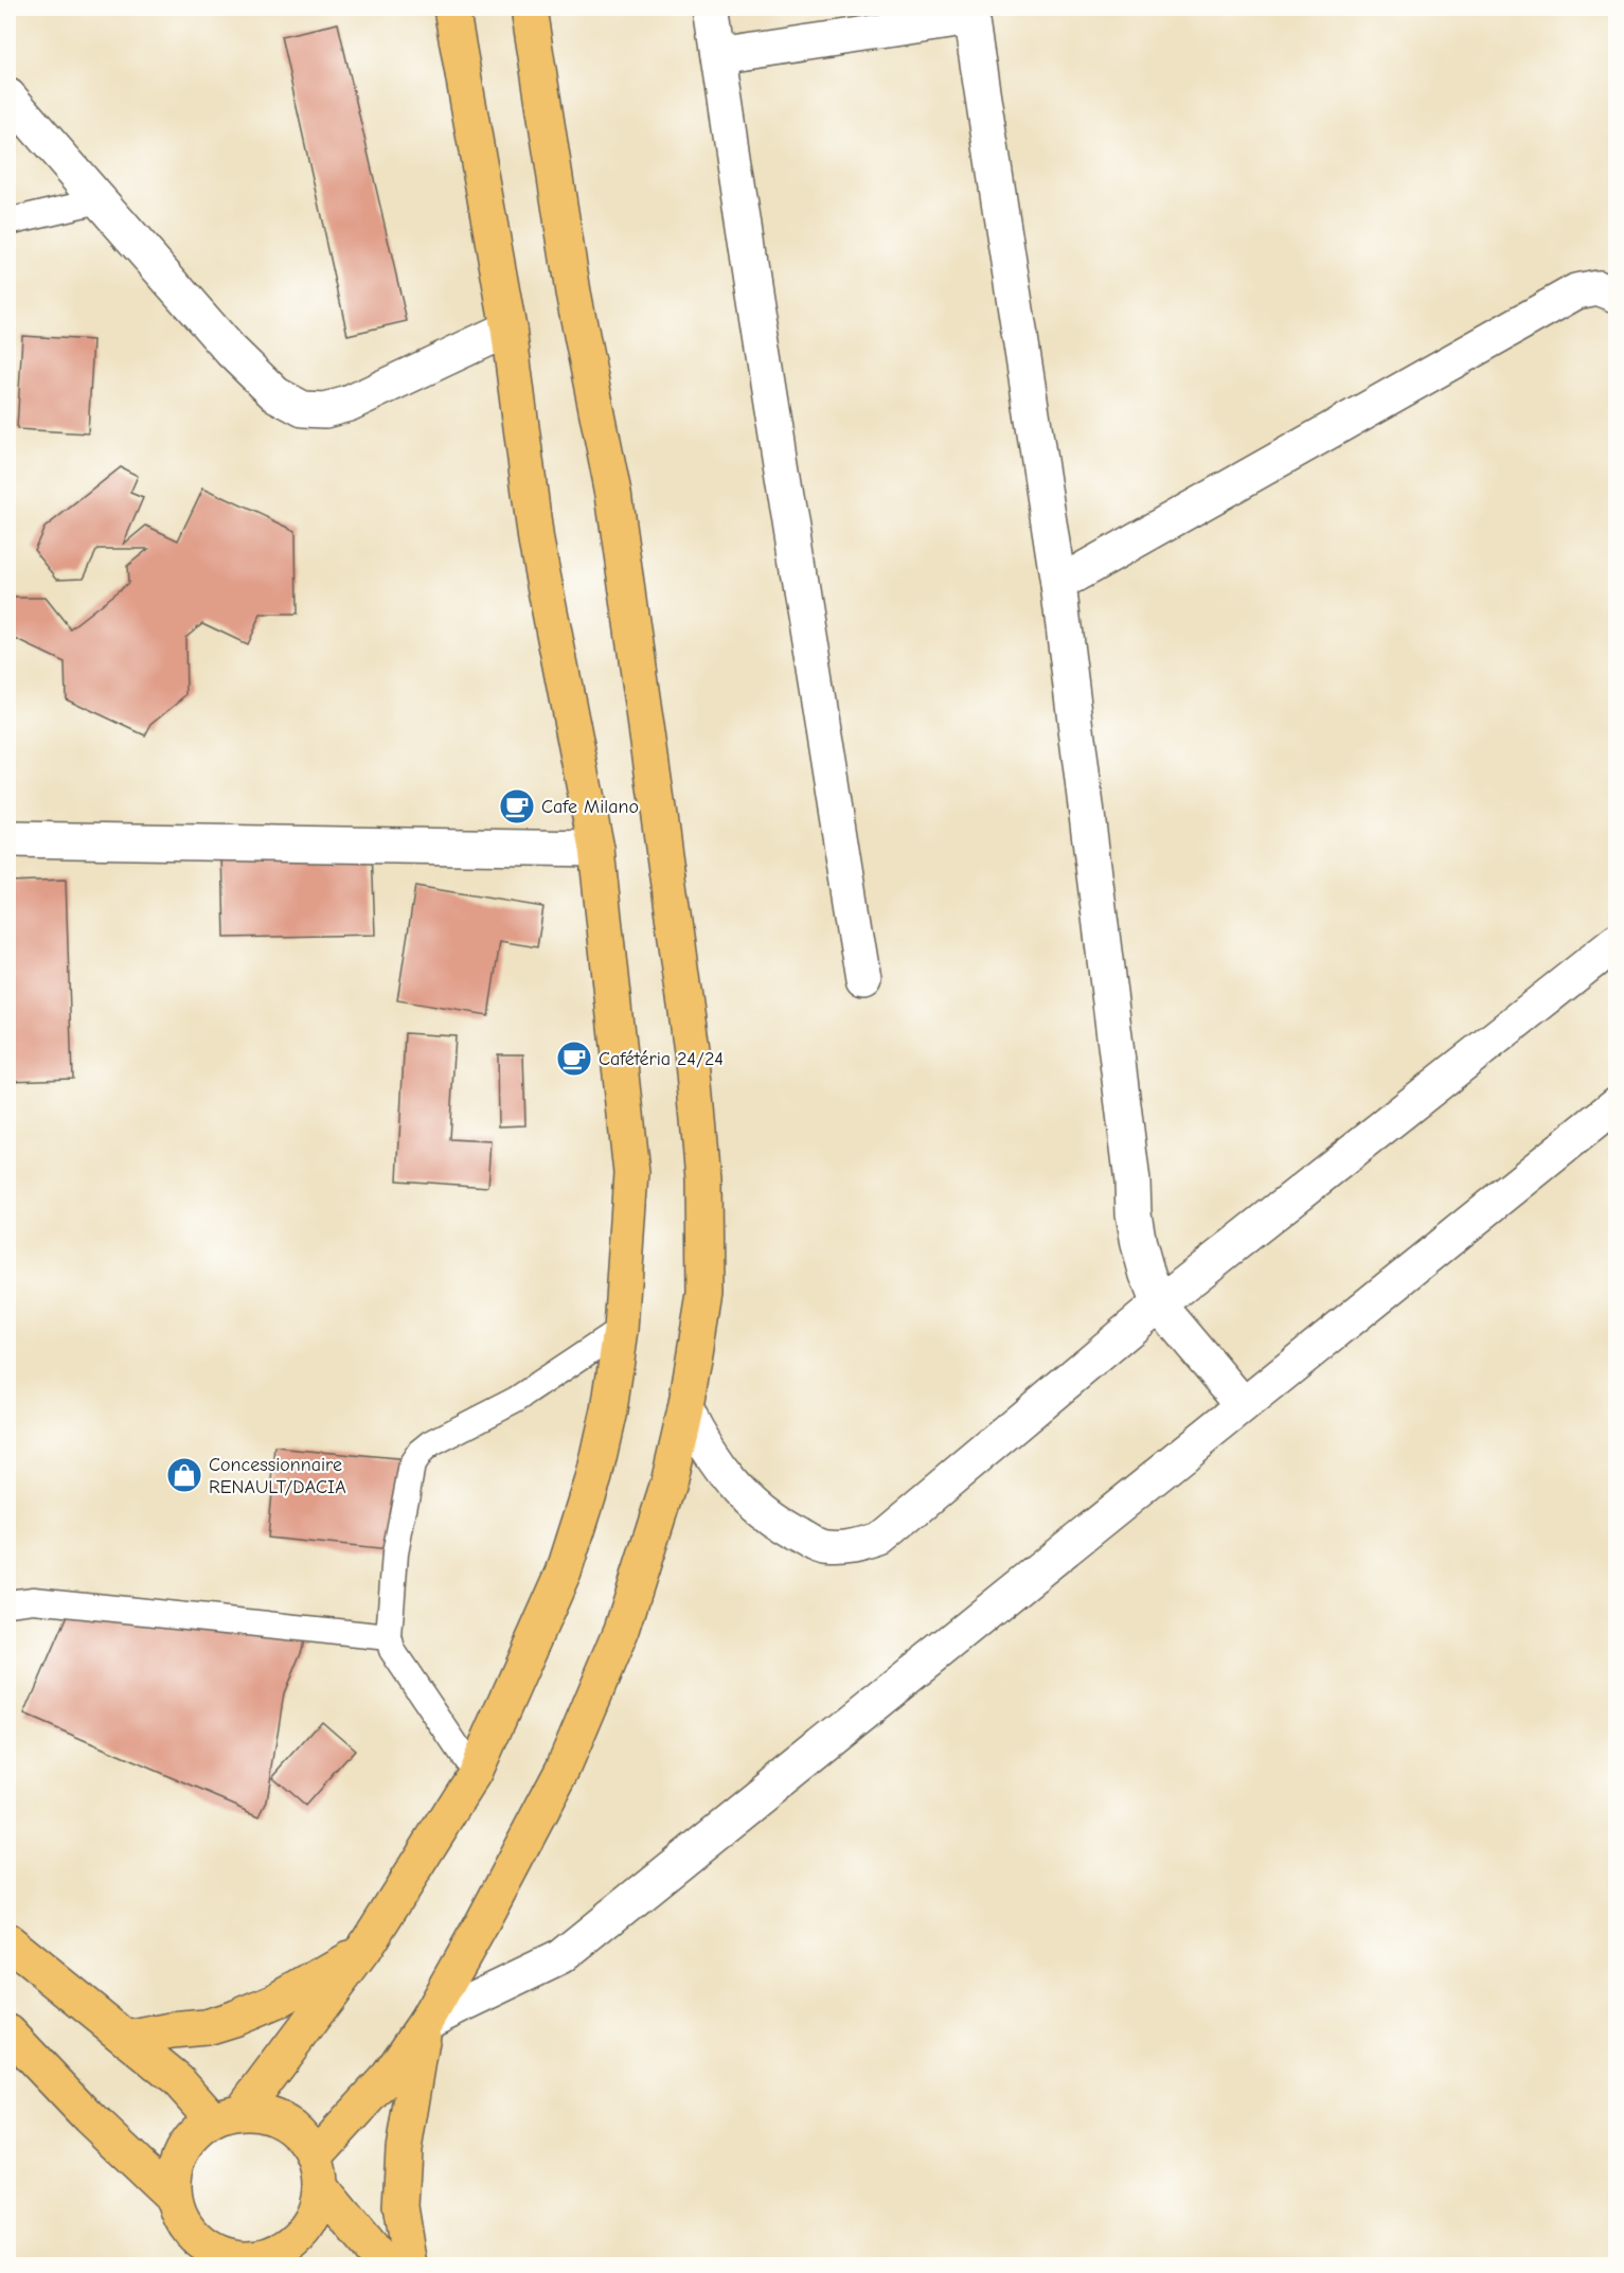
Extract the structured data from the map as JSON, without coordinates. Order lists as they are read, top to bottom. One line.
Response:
{"places":{"cafe":["Cafe Milano","Cafétéria 24/24"],"shop":["Concessionnaire RENAULT/DACIA"]}}
